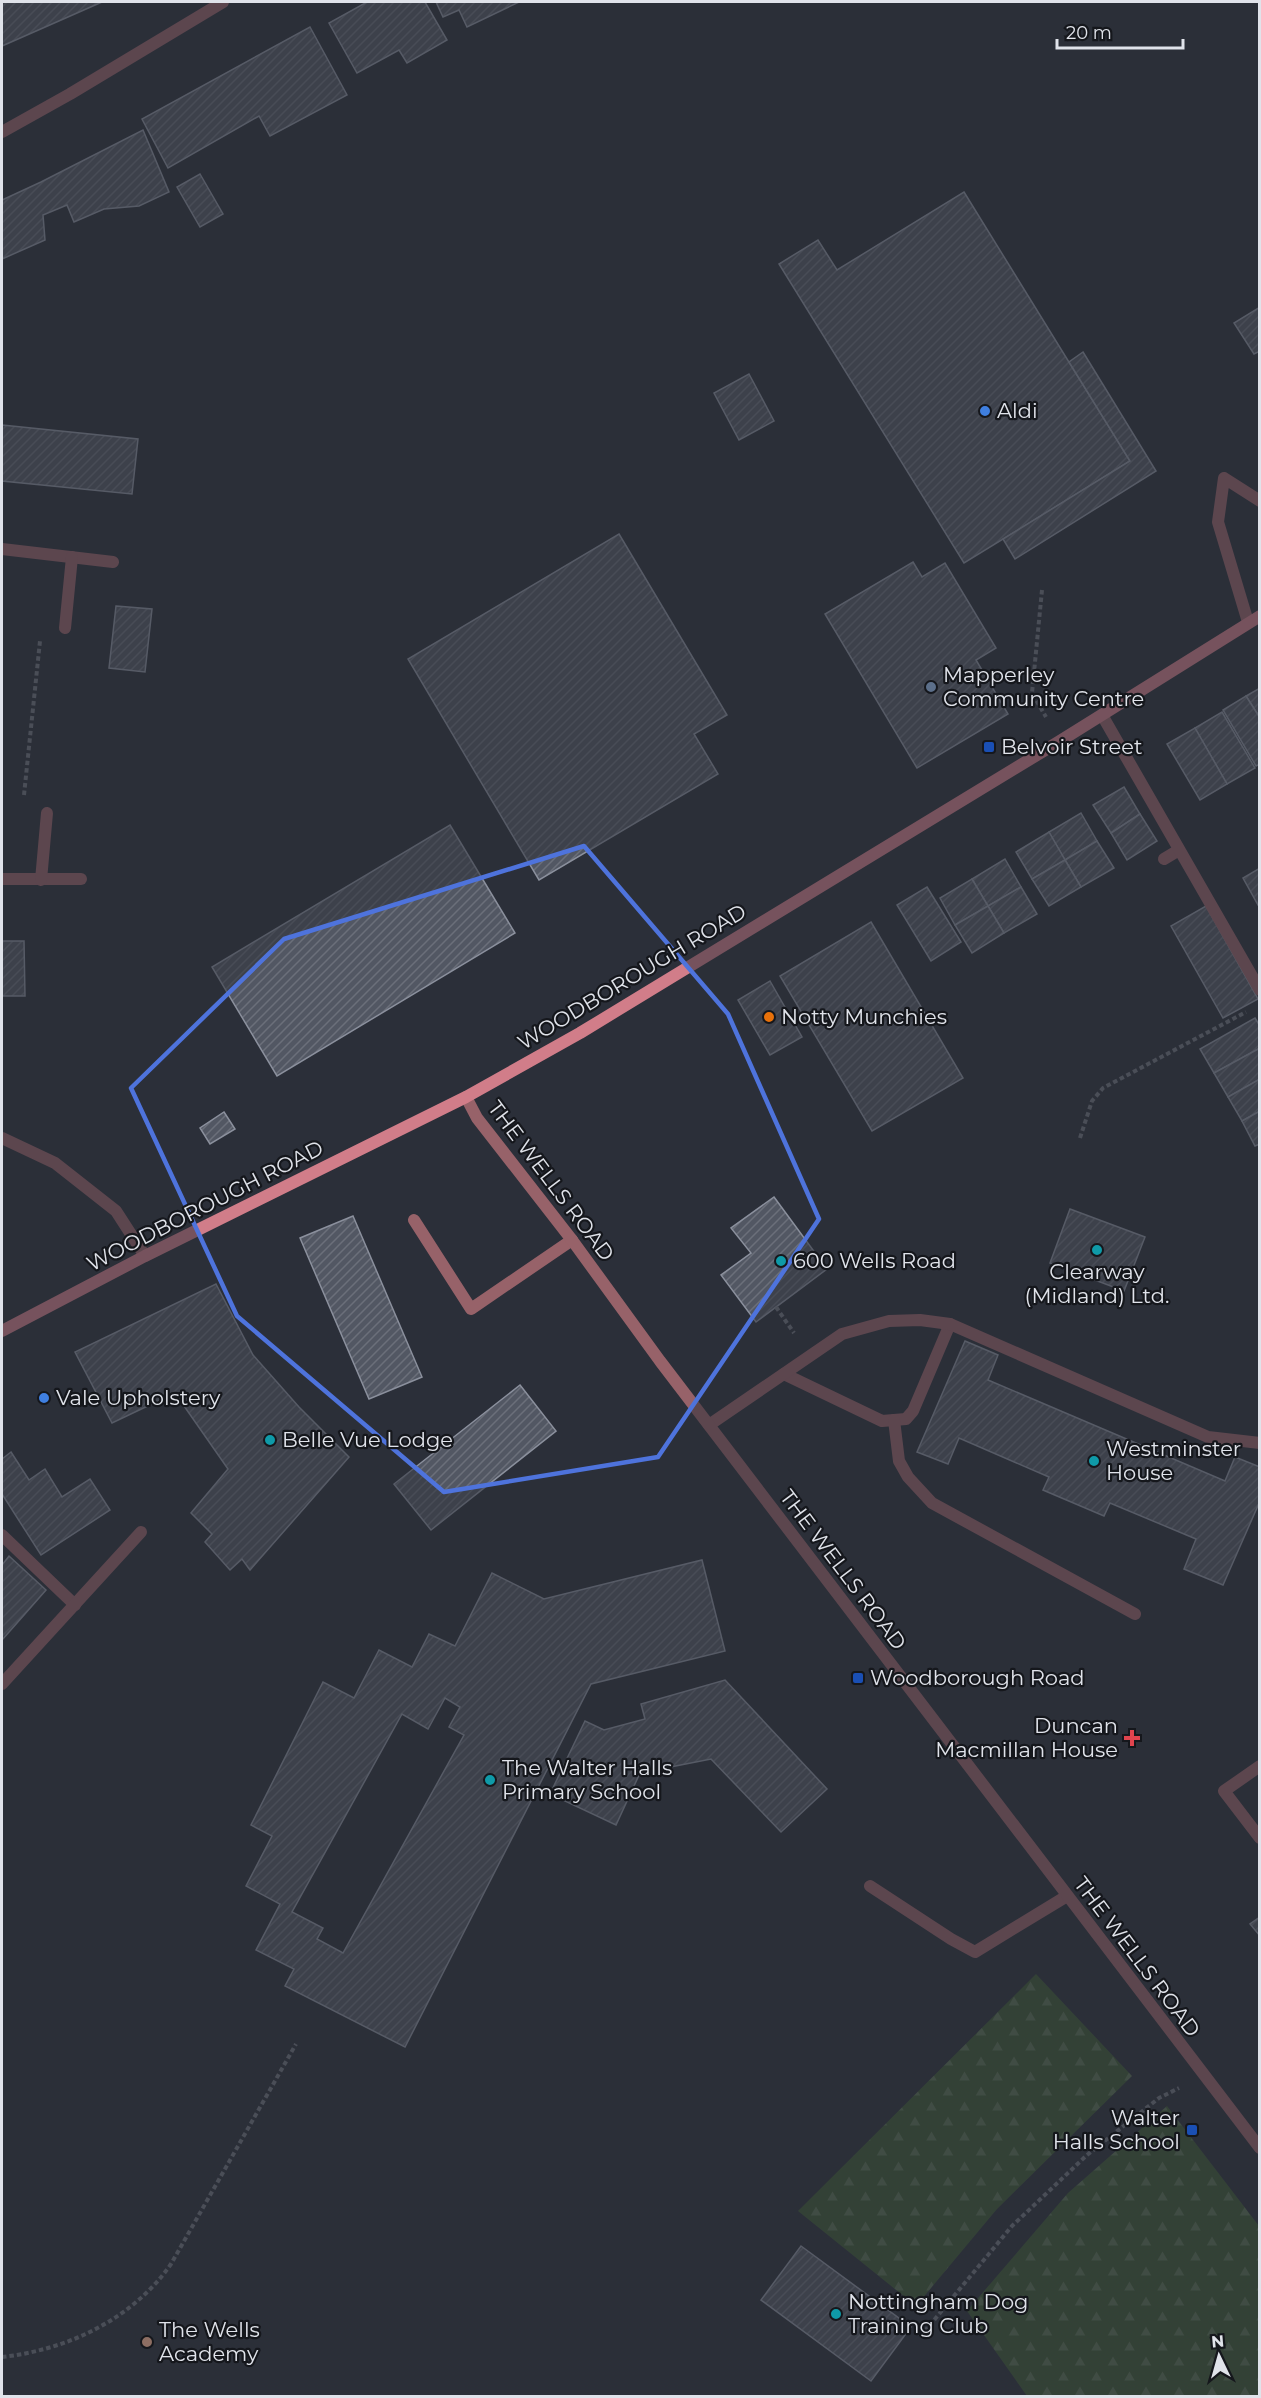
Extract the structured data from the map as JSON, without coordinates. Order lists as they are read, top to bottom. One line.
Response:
{"streets":{"main road":["WOODBOROUGH ROAD"],"street":["THE WELLS ROAD"]},"crossings":[["WOODBOROUGH ROAD","THE WELLS ROAD"]],"places":{"other":["Aldi","Mapperley Community Centre","Notty Munchies","Clearway (Midland) Ltd.","600 Wells Road","Vale Upholstery","Belle Vue Lodge","Westminster House","The Walter Halls Primary School","Nottingham Dog Training Club","The Wells Academy"],"transit":["Belvoir Street","Woodborough Road","Walter Halls School"],"health":["Duncan Macmillan House"]},"scale_bar":"20 m","north":"top"}
